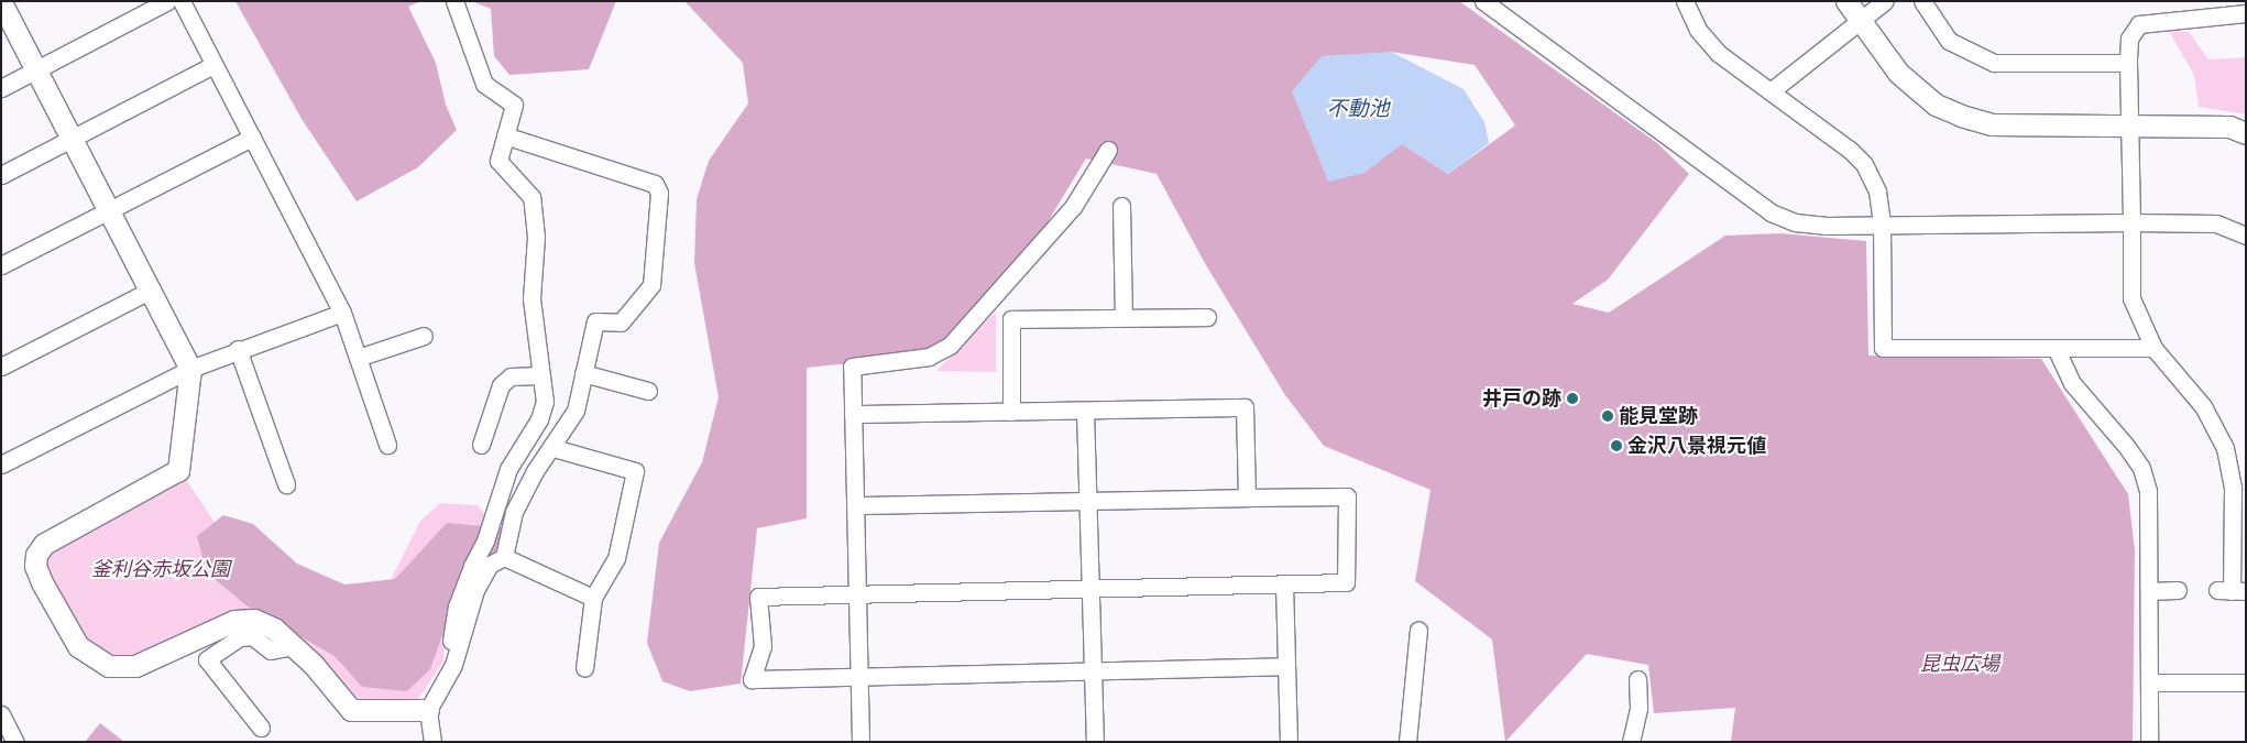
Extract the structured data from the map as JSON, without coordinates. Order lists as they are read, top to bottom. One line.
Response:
{"water":["不動池"],"parks":["釜利谷赤坂公園","昆虫広場"],"places":["井戸の跡","能見堂跡","金沢八景視元値"]}
